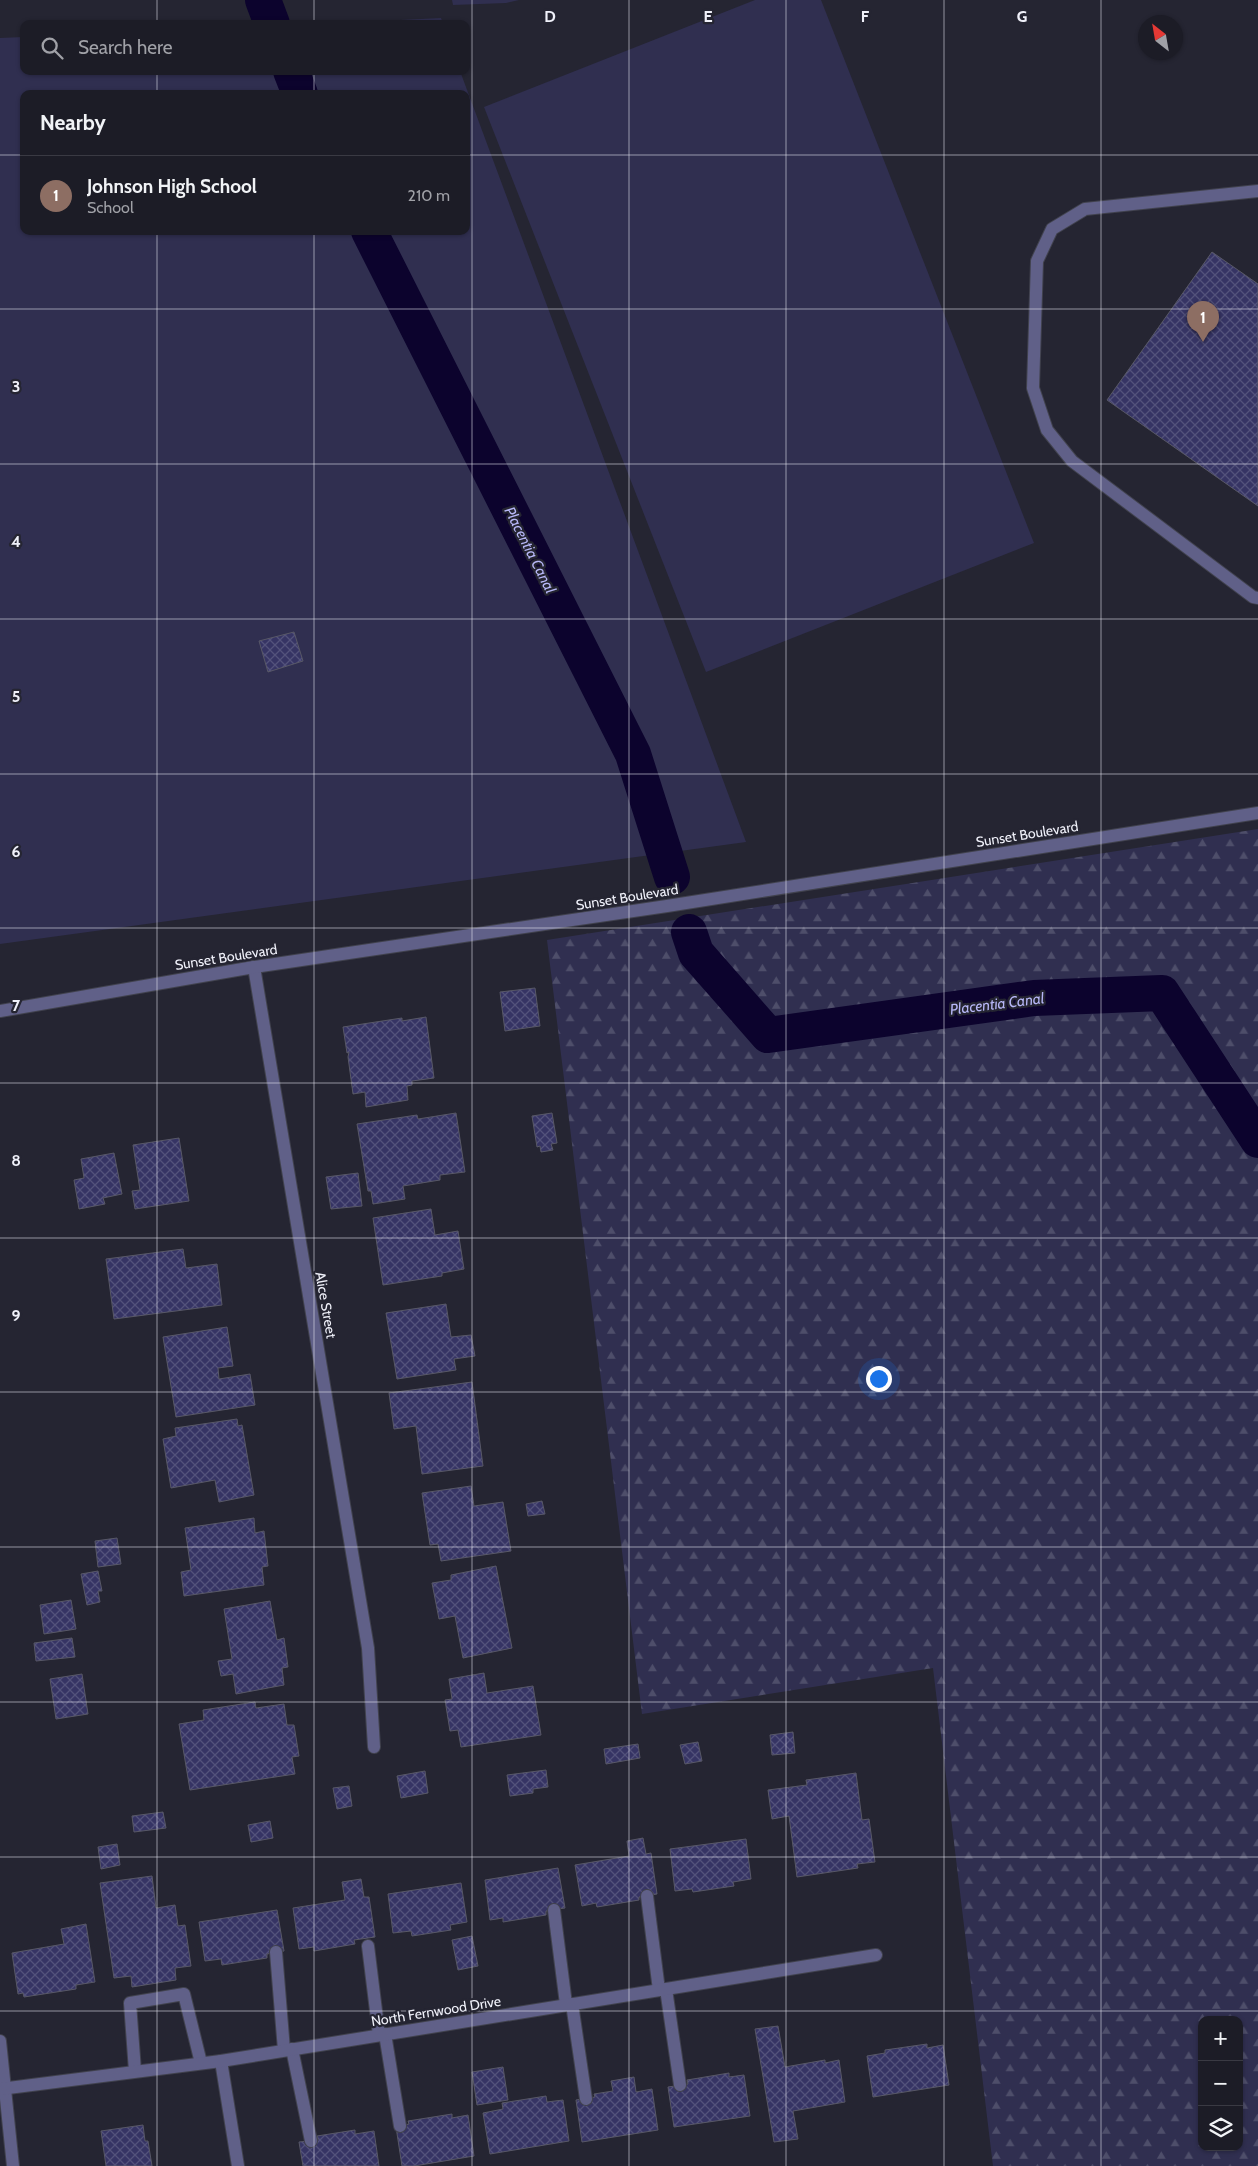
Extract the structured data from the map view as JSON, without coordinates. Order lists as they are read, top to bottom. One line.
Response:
{"streets":{"street":["Sunset Boulevard","Alice Street","North Fernwood Drive"]},"crossings":[["Sunset Boulevard","Alice Street"]],"water":["Placentia Canal"],"north":"top left","page":{"search":"Search here","heading":"Nearby","list":[{"mark":"1","name":"Johnson High School","note":"School","value":"210 m"}],"pins":"1","map_buttons":["+","−"]},"grid":{"columns":["D","E","F","G"],"rows":["3","4","5","6","7","8","9"]}}
